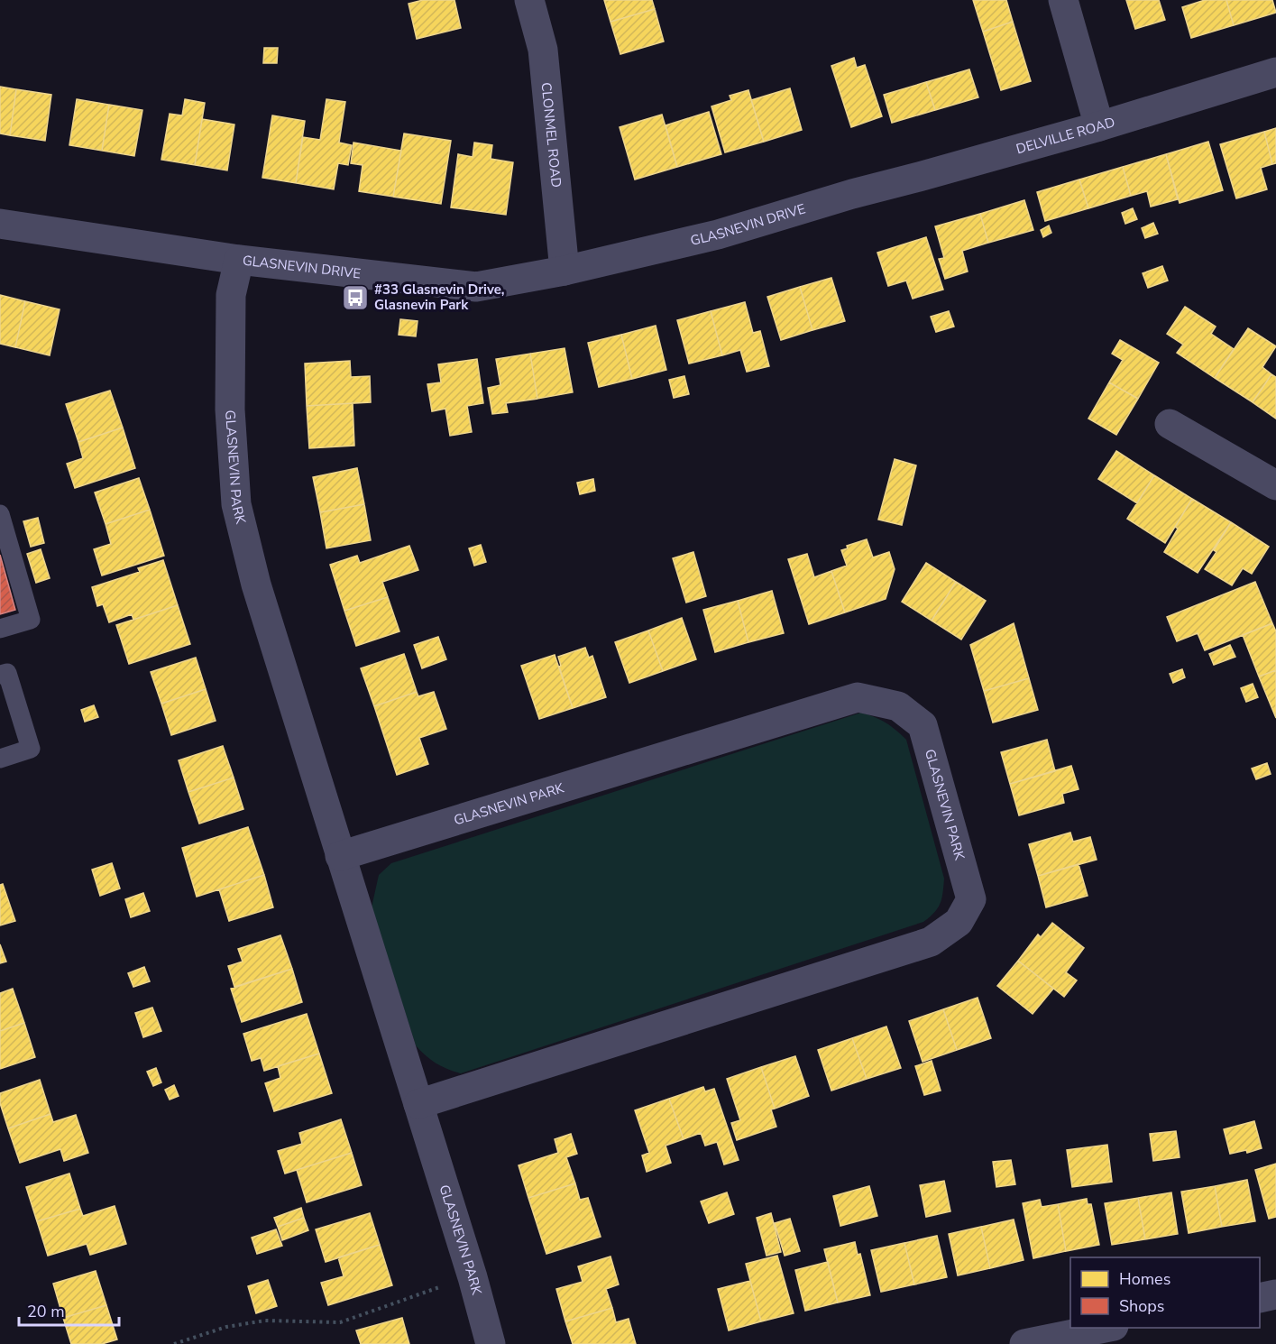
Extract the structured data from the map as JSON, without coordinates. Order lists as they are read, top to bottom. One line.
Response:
{"streets":{"street":["CLONMEL ROAD","DELVILLE ROAD","GLASNEVIN DRIVE","GLASNEVIN PARK"]},"crossings":[["CLONMEL ROAD","GLASNEVIN DRIVE"],["DELVILLE ROAD","GLASNEVIN DRIVE"],["GLASNEVIN DRIVE","GLASNEVIN PARK"]],"places":{"bus stop":["#33 Glasnevin Drive, Glasnevin Park"]},"legend":["Homes","Shops"],"scale_bar":"20 m"}
